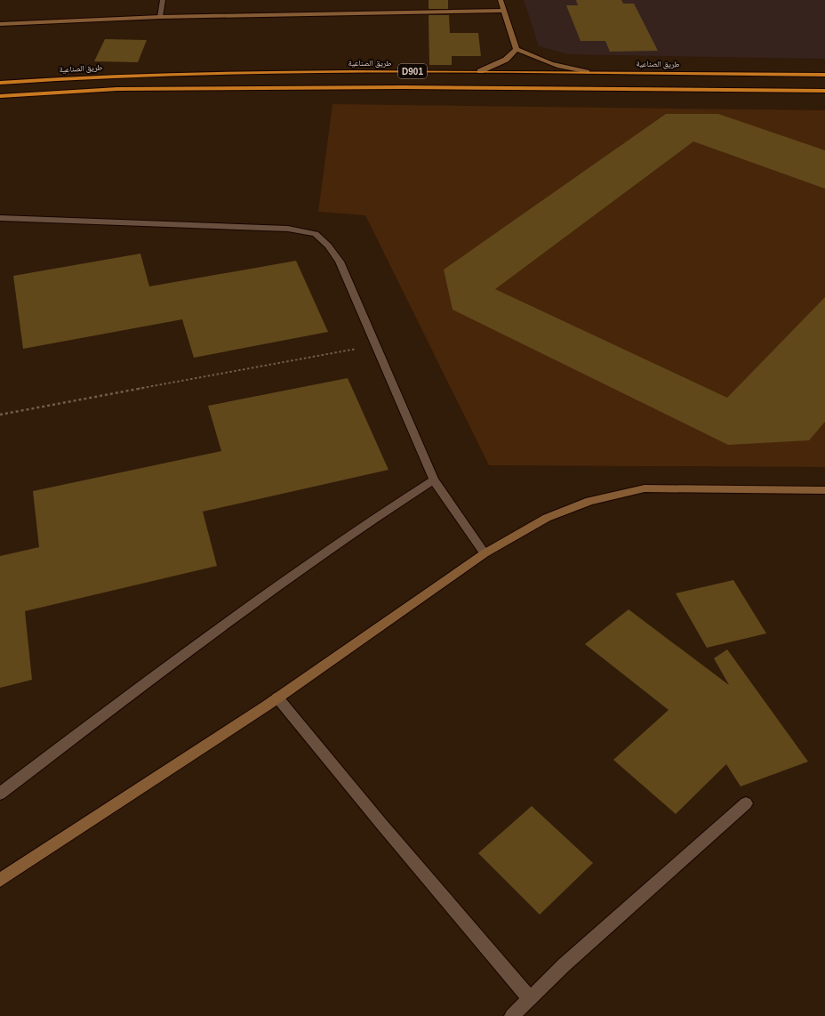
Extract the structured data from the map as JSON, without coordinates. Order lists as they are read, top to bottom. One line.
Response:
{"streets":{"highway":["طريق الصناعية","D901"]}}
